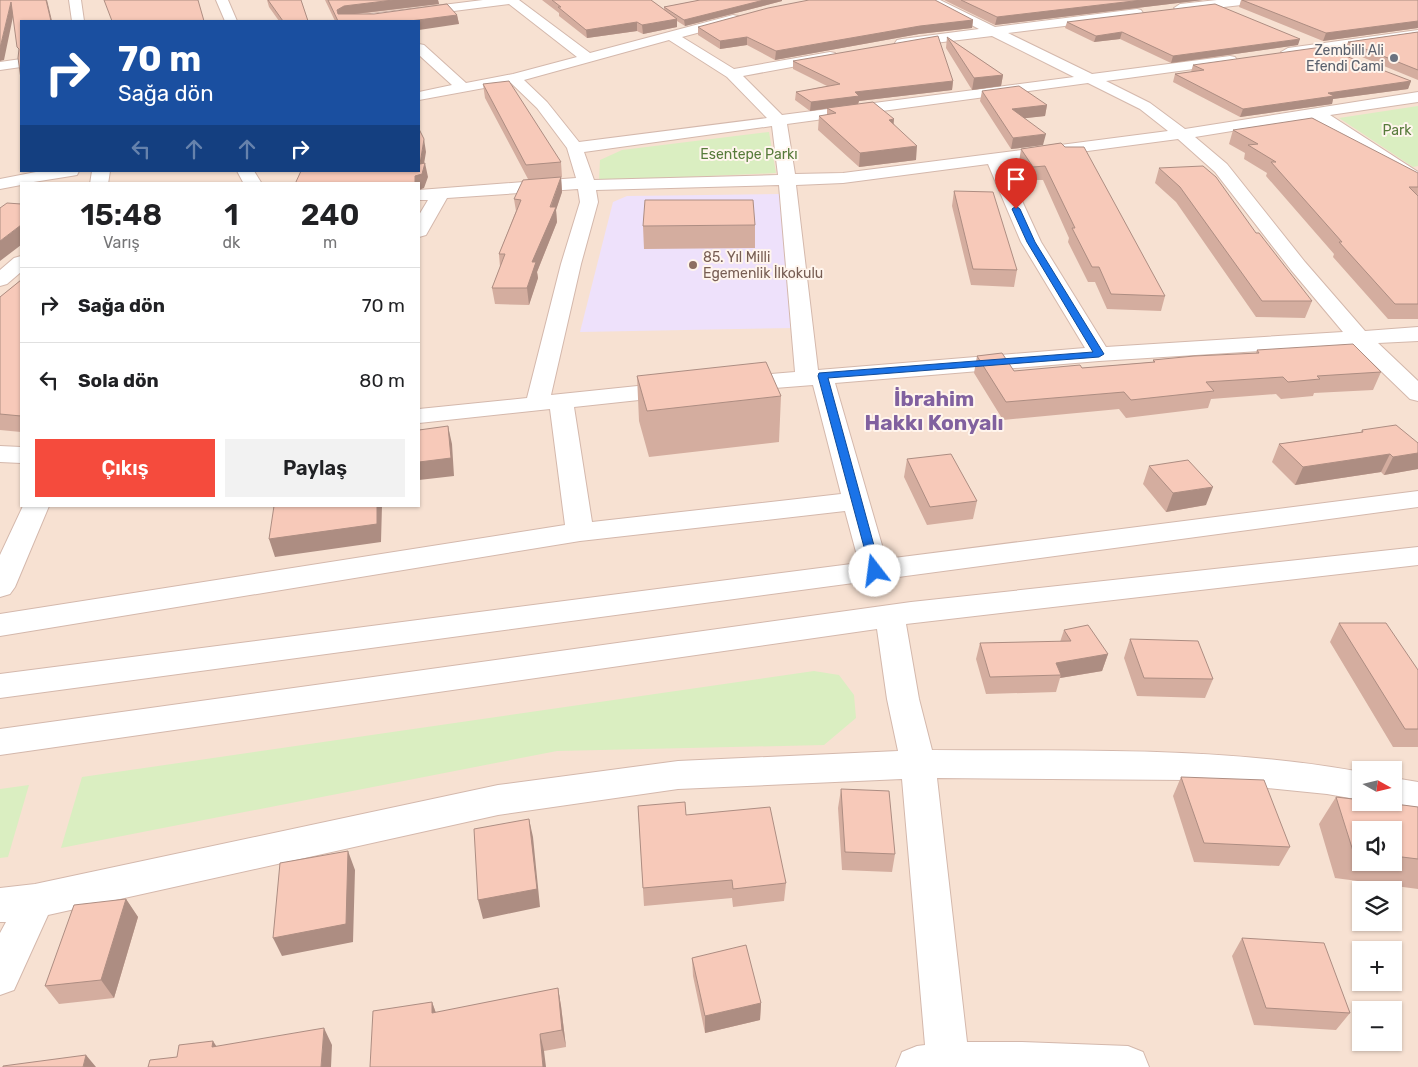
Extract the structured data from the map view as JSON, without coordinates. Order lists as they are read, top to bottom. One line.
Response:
{"districts":["İbrahim Hakkı Konyalı"],"parks":["Park","Esentepe Parkı"],"places":["Zembilli Ali Efendi Cami","85. Yıl Milli Egemenlik İlkokulu"],"north":"right","page":{"turn":["70 m","Sağa dön"],"eta":["15:48","Varış","1","dk","240","m"],"list":[{"name":"Sağa dön","value":"70 m"},{"name":"Sola dön","value":"80 m"}],"buttons":["Çıkış","Paylaş"],"map_buttons":["+","−"]}}
